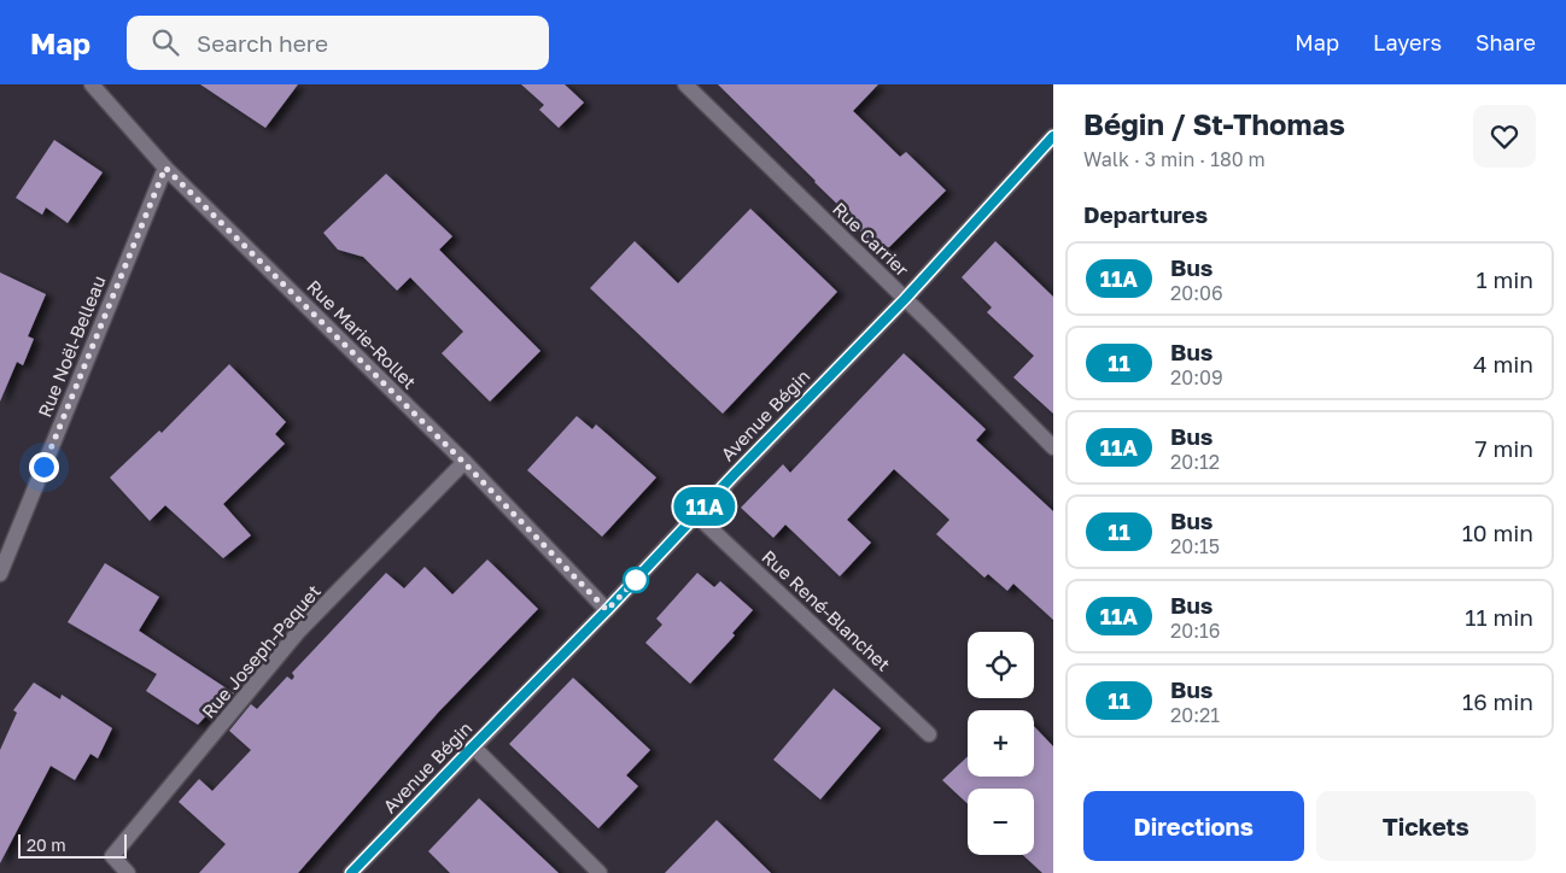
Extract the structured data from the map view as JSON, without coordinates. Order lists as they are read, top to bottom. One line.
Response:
{"streets":{"street":["Rue Carrier","Rue Marie-Rollet","Rue Noël-Belleau","Avenue Bégin","Rue René-Blanchet","Rue Joseph-Paquet"]},"crossings":[["Rue Carrier","Avenue Bégin"],["Rue Marie-Rollet","Rue Noël-Belleau"],["Rue Marie-Rollet","Avenue Bégin"],["Rue Marie-Rollet","Rue Joseph-Paquet"],["Avenue Bégin","Rue René-Blanchet"]],"lines":["bus line 11A"],"scale_bar":"20 m","page":{"header":"Map","search":"Search here","nav":["Map","Layers","Share"],"on_map":"11A","heading":[["Bégin / St-Thomas","Walk · 3 min · 180 m"],"Departures"],"list":[{"mark":"11A","name":"Bus","note":"20:06","value":"1 min"},{"mark":"11","name":"Bus","note":"20:09","value":"4 min"},{"mark":"11A","name":"Bus","note":"20:12","value":"7 min"},{"mark":"11","name":"Bus","note":"20:15","value":"10 min"},{"mark":"11A","name":"Bus","note":"20:16","value":"11 min"},{"mark":"11","name":"Bus","note":"20:21","value":"16 min"}],"map_buttons":["+","−"],"buttons":["Directions","Tickets"],"scale":"20 m"}}
